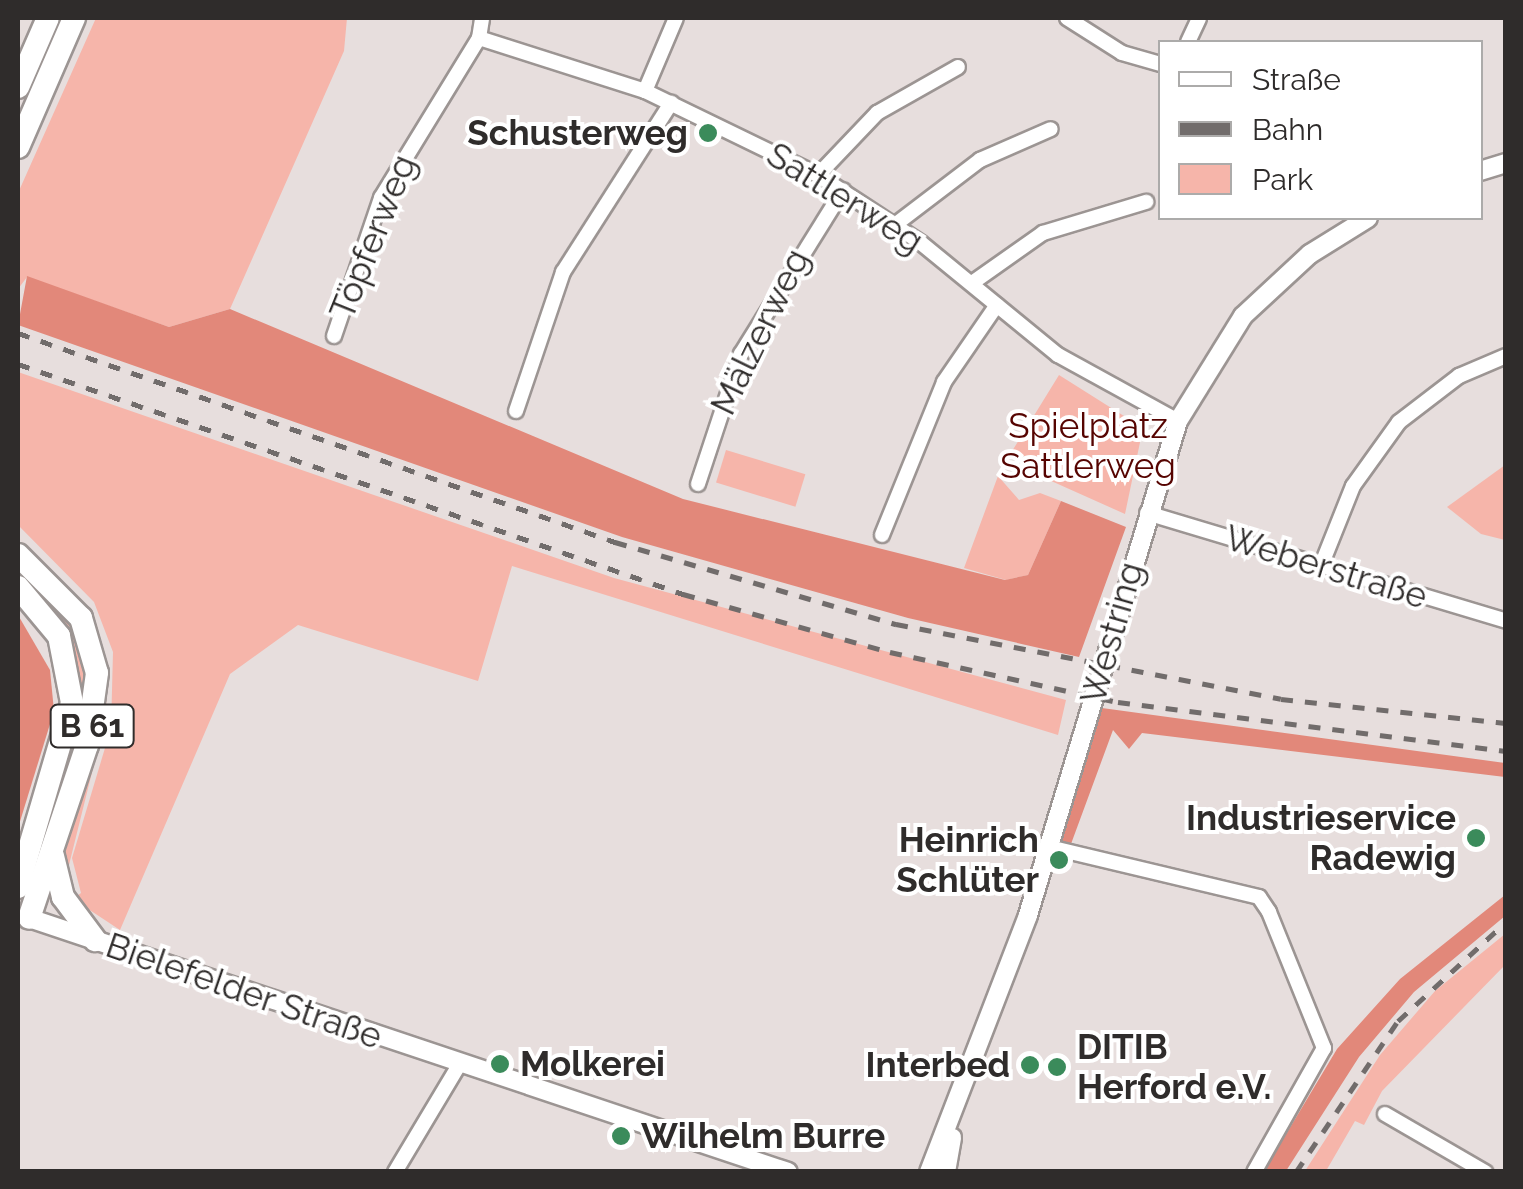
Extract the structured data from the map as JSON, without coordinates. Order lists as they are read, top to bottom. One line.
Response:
{"streets":{"highway":["B 61"],"street":["Sattlerweg","Töpferweg","Mälzerweg","Weberstraße","Westring","Bielefelder Straße"]},"crossings":[["Sattlerweg","Töpferweg"],["Sattlerweg","Mälzerweg"],["Sattlerweg","Westring"],["Weberstraße","Westring"],["B 61","Bielefelder Straße"]],"parks":["Spielplatz Sattlerweg"],"places":["Schusterweg","Industrieservice Radewig","Heinrich Schlüter","Molkerei","Interbed","DITIB Herford e.V.","Wilhelm Burre"],"legend":["Straße","Bahn","Park"]}
